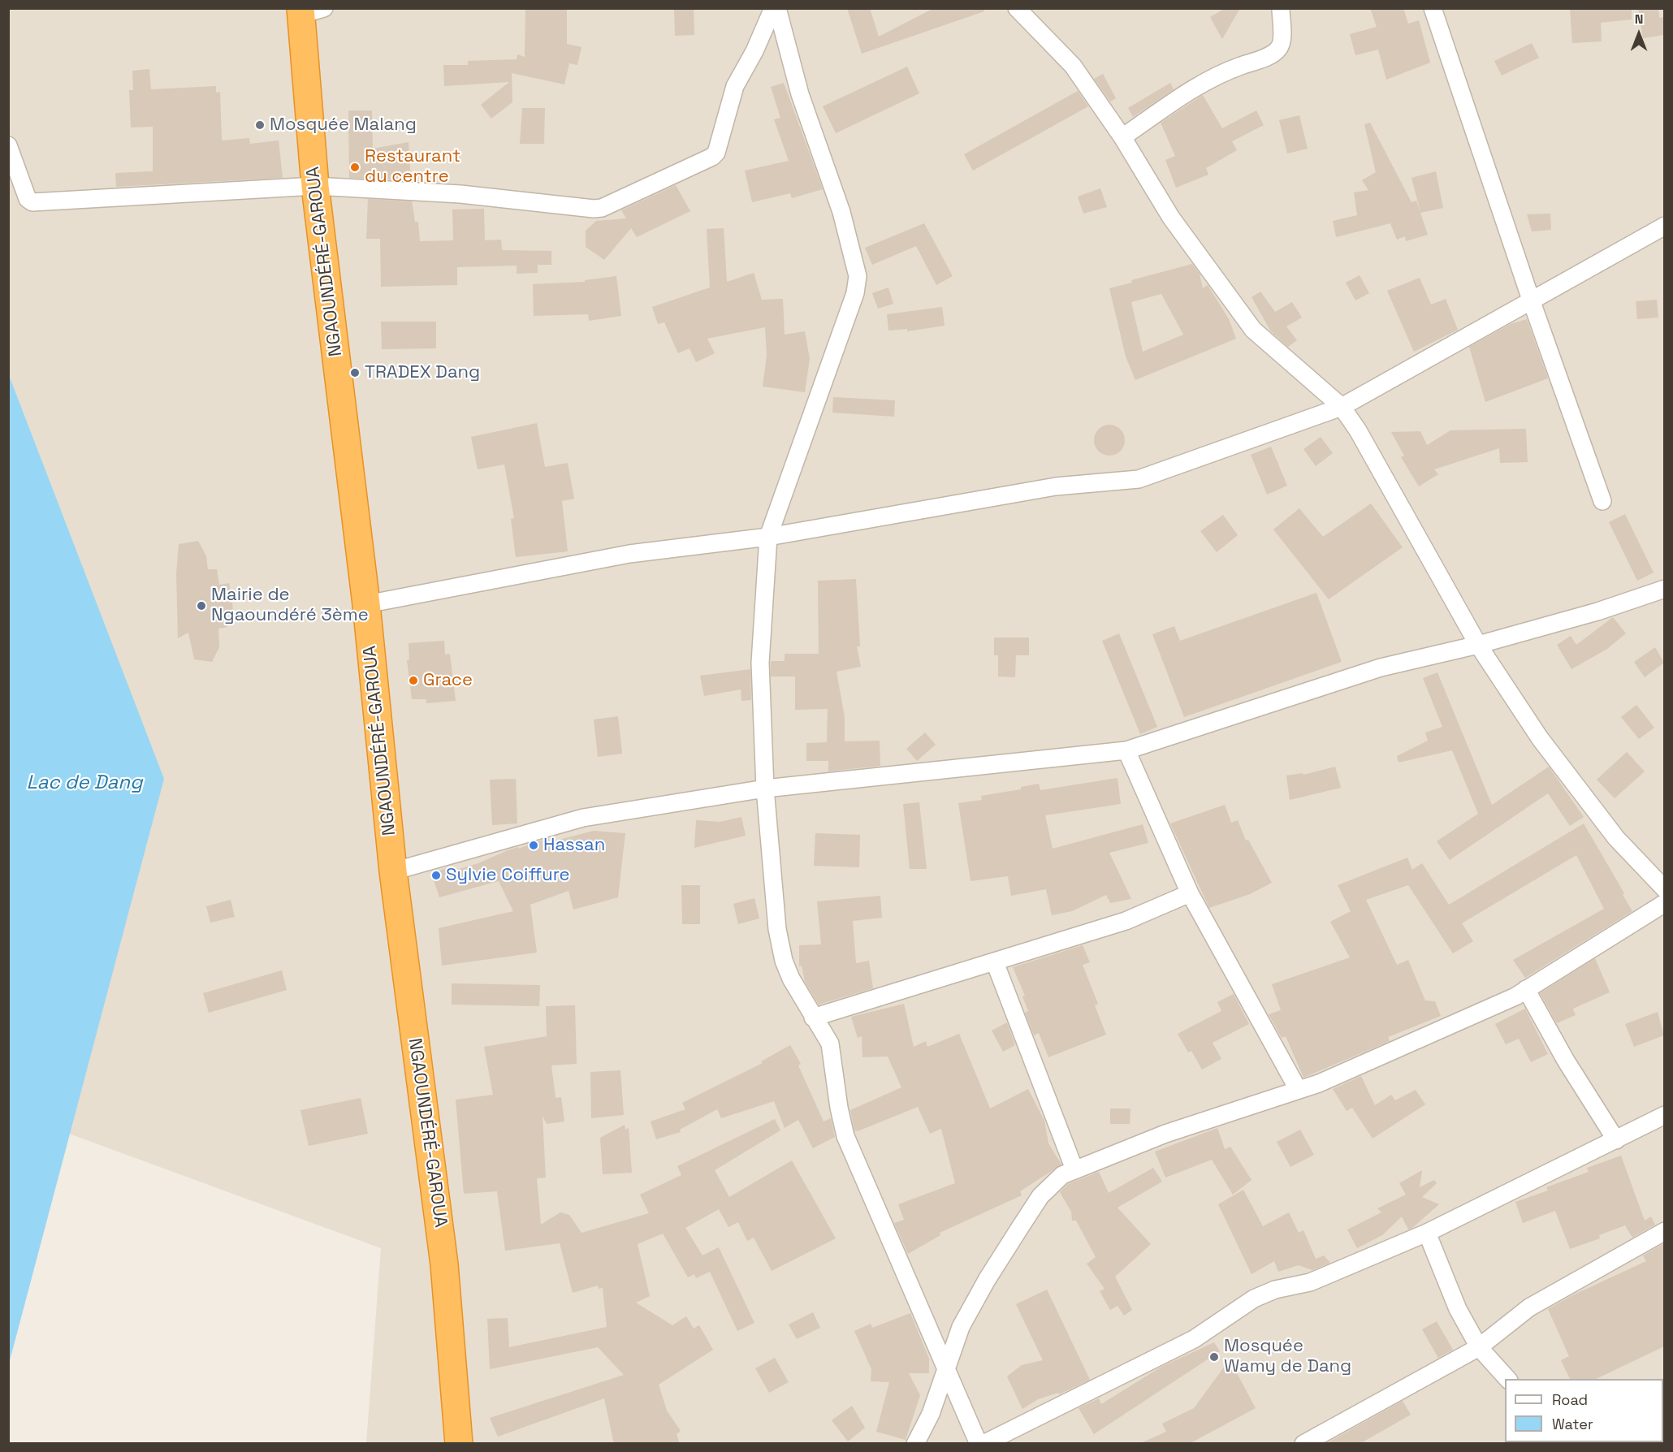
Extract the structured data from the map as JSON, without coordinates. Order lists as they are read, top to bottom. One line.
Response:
{"streets":{"highway":["NGAOUNDÉRÉ-GAROUA"]},"water":["Lac de Dang"],"places":["Mosquée Malang","Restaurant du centre","TRADEX Dang","Mairie de Ngaoundéré 3ème","Grace","Hassan","Sylvie Coiffure","Mosquée Wamy de Dang"],"legend":["Road","Water"],"north":"top"}
